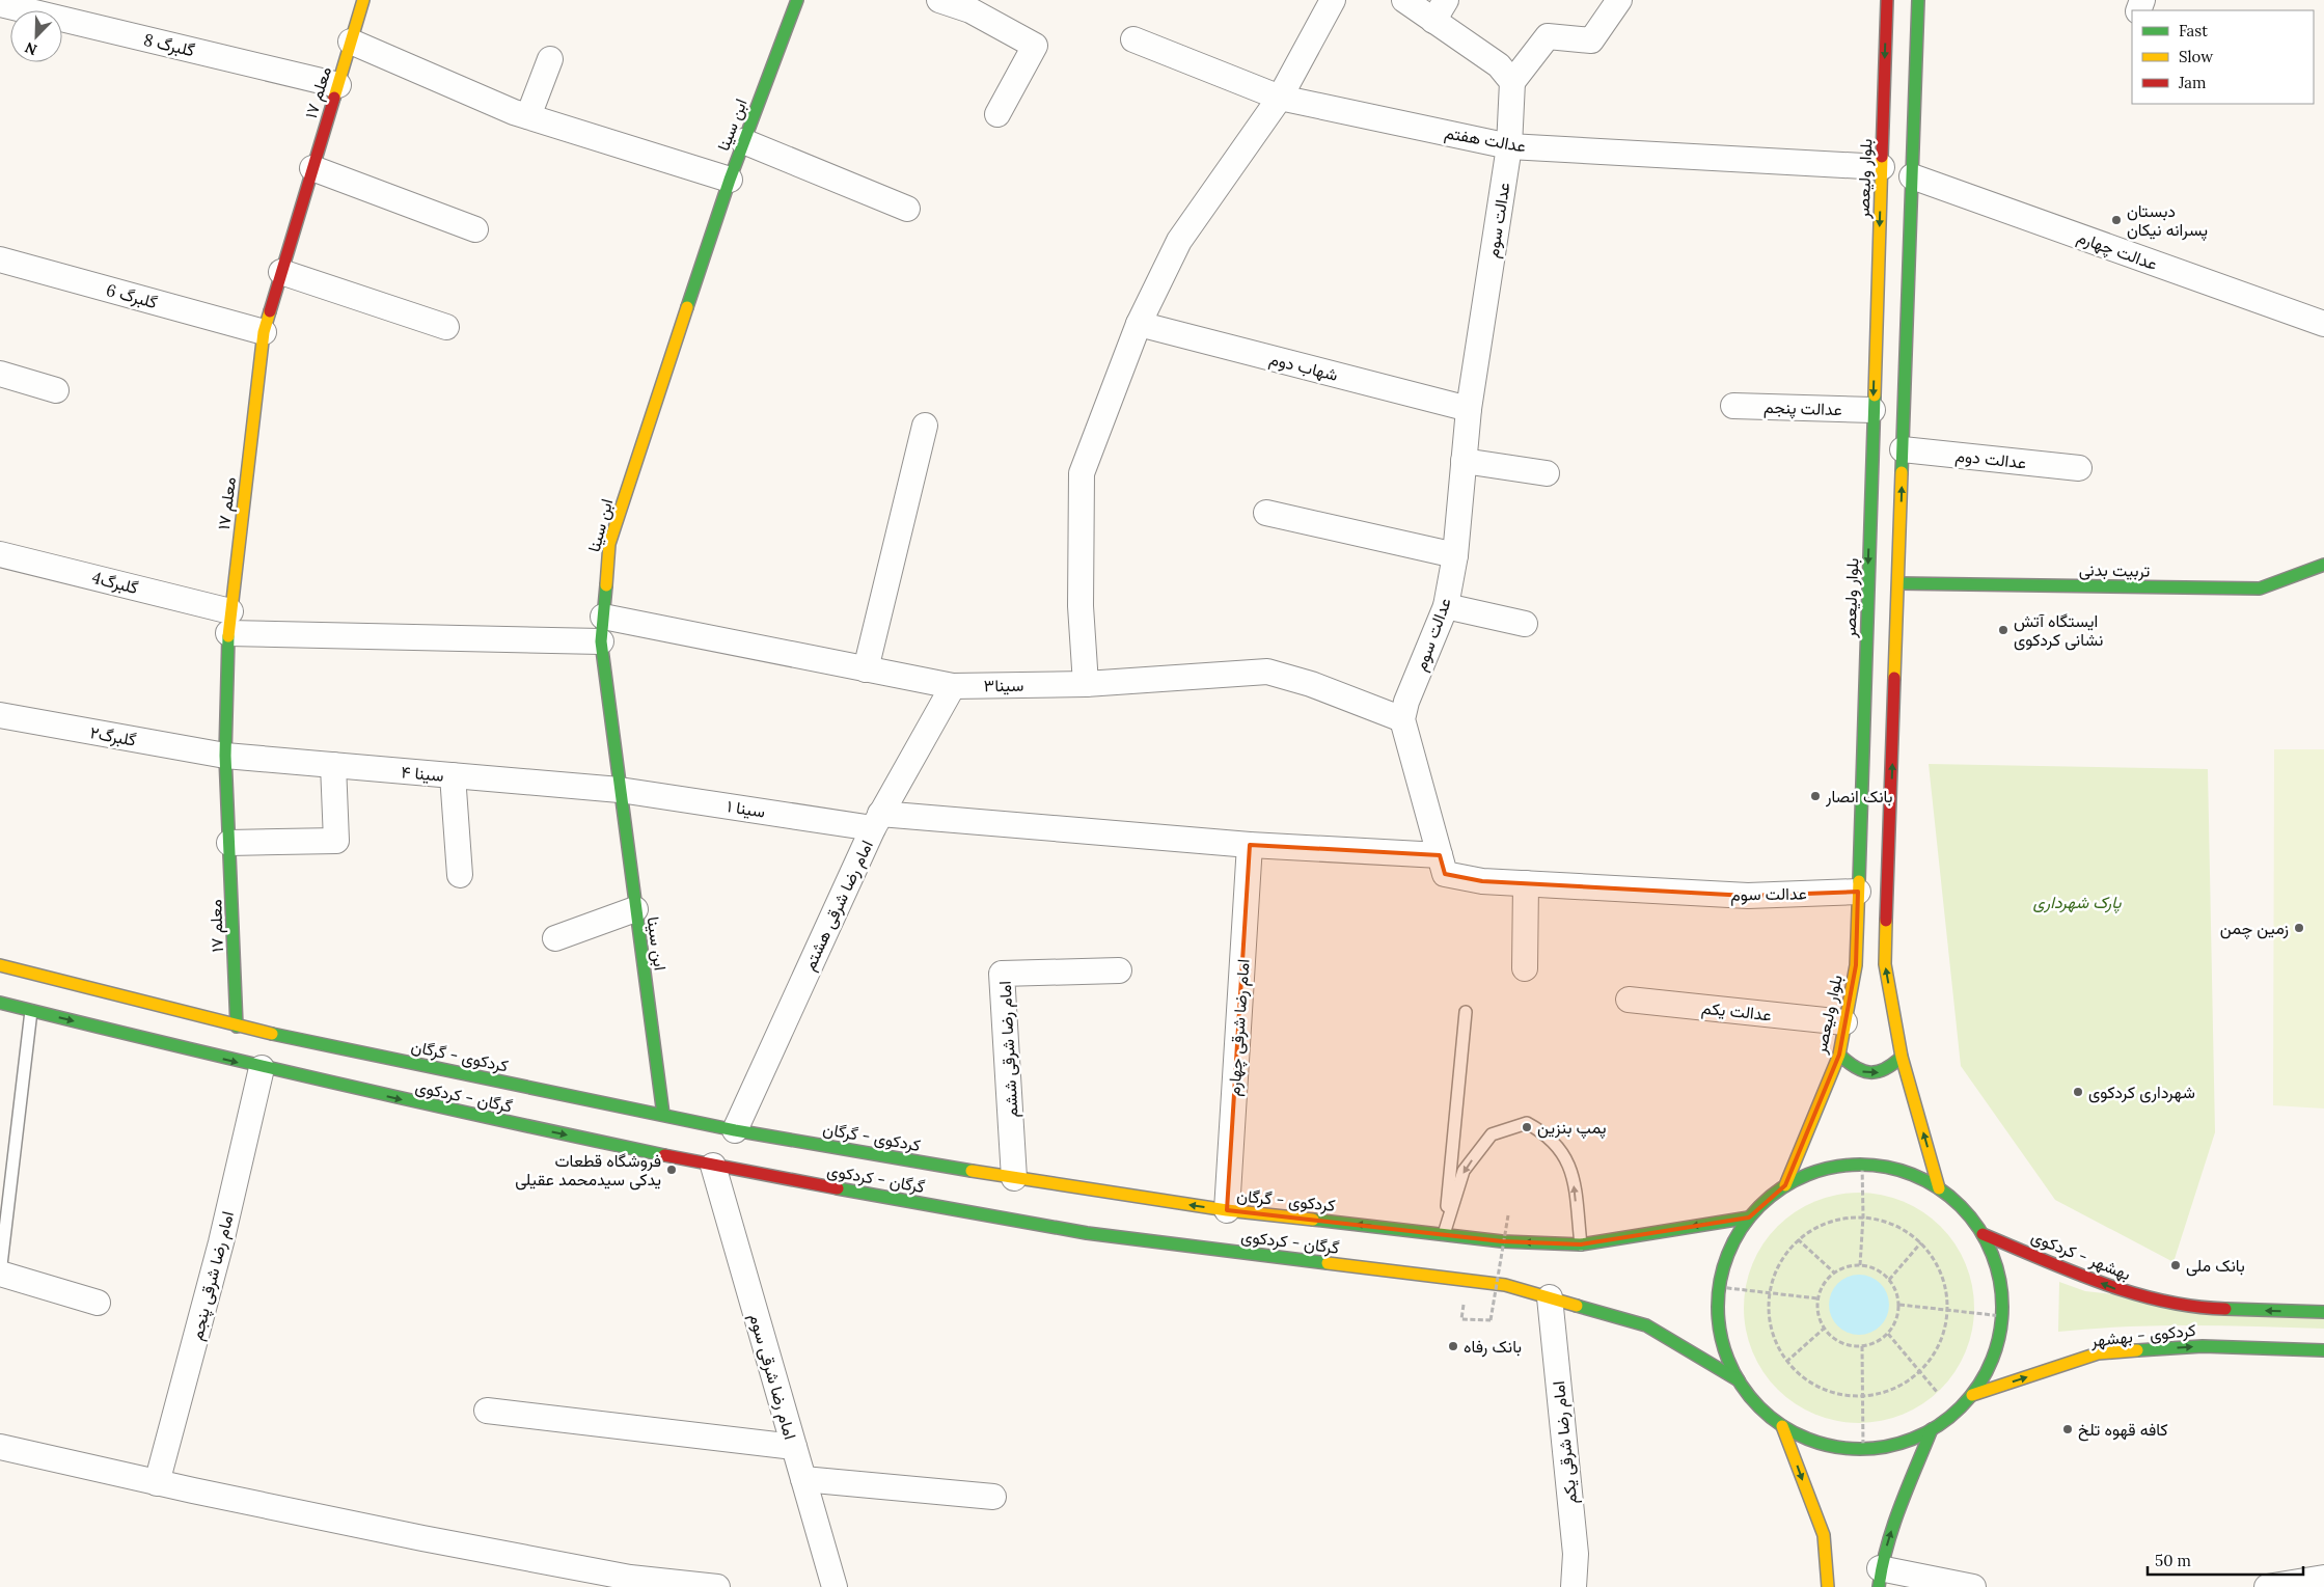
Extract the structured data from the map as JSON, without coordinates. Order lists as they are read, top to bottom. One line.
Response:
{"streets":{"main road":["معلم ۱۷","ابن سینا","بلوار ولیعصر","تربیت بدنی","کردکوی - گرگان","گرگان - کردکوی","بهشهر - کردکوی","کردکوی - بهشهر"],"street":["گلبرگ 8","عدالت هفتم","عدالت سوم","عدالت چهارم","گلبرگ 6","شهاب دوم","عدالت پنجم","عدالت دوم","گلبرگ4","سینا۳","گلبرگ۲","سینا ۴","سینا ۱","امام رضا شرقی هشتم","عدالت یکم","امام رضا شرقی چهارم","امام رضا شرقی ششم","امام رضا شرقی پنجم","امام رضا شرقی سوم","امام رضا شرقی یکم"]},"crossings":[["گلبرگ 8","معلم ۱۷"],["معلم ۱۷","گلبرگ 6"],["معلم ۱۷","گلبرگ4"],["معلم ۱۷","گلبرگ۲"],["معلم ۱۷","سینا ۴"],["معلم ۱۷","کردکوی - گرگان"],["ابن سینا","گلبرگ4"],["ابن سینا","سینا۳"],["ابن سینا","سینا ۴"],["ابن سینا","سینا ۱"],["ابن سینا","کردکوی - گرگان"],["عدالت هفتم","بلوار ولیعصر"],["عدالت هفتم","عدالت سوم"],["بلوار ولیعصر","عدالت سوم"],["بلوار ولیعصر","عدالت پنجم"],["بلوار ولیعصر","عدالت یکم"],["عدالت سوم","شهاب دوم"],["عدالت سوم","سینا۳"],["عدالت سوم","سینا ۱"],["سینا۳","امام رضا شرقی هشتم"],["گلبرگ۲","سینا ۴"],["سینا ۴","سینا ۱"],["سینا ۱","امام رضا شرقی هشتم"],["سینا ۱","امام رضا شرقی چهارم"],["امام رضا شرقی هشتم","کردکوی - گرگان"],["امام رضا شرقی چهارم","کردکوی - گرگان"],["امام رضا شرقی ششم","کردکوی - گرگان"],["گرگان - کردکوی","امام رضا شرقی پنجم"],["گرگان - کردکوی","امام رضا شرقی سوم"],["گرگان - کردکوی","امام رضا شرقی یکم"]],"one_way":["کردکوی - گرگان","گرگان - کردکوی","بهشهر - کردکوی","کردکوی - بهشهر"],"parks":["پارک شهرداری"],"places":["دبستان پسرانه نیکان","ایستگاه آتش نشانی کردکوی","بانک انصار","زمین چمن","شهرداری کردکوی","پمپ بنزین","فروشگاه قطعات یدکی سیدمحمد عقیلی","بانک ملی","بانک رفاه","کافه قهوه تلخ"],"legend":["Fast","Slow","Jam"],"scale_bar":"50 m","north":"bottom left"}
